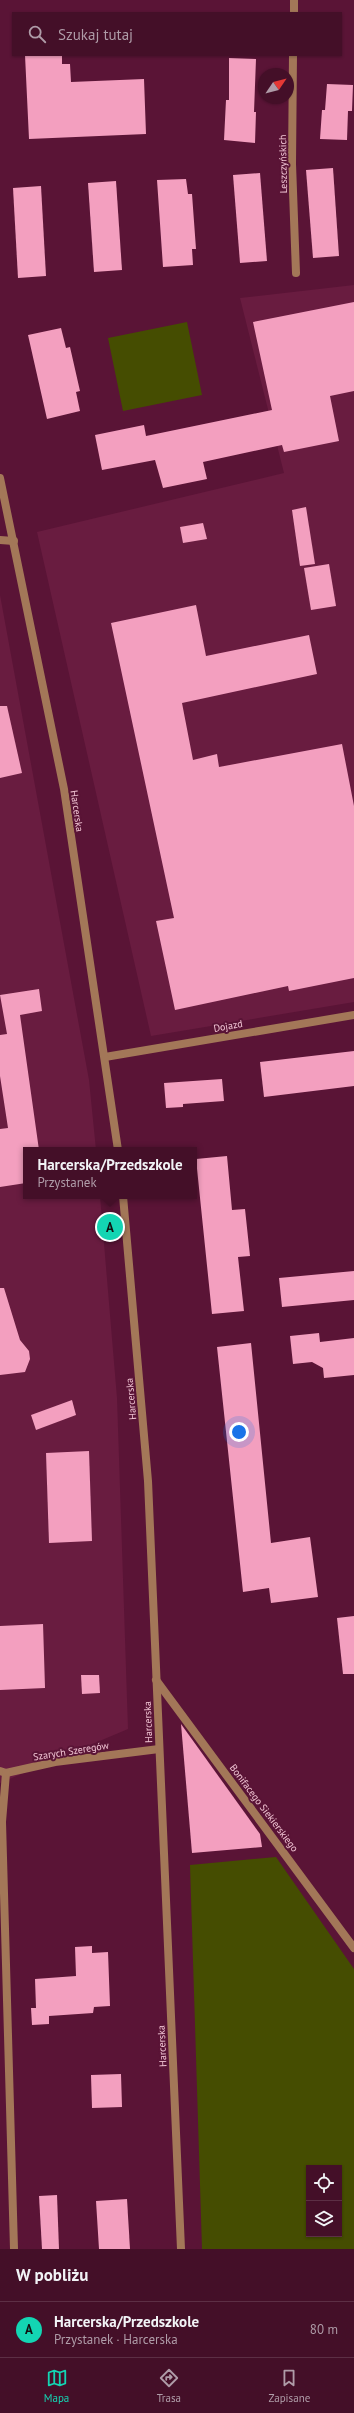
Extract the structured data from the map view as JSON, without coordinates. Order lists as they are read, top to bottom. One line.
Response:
{"streets":{"street":["Leszczyńskich","Harcerska","Dojazd","Szarych Szeregów","Bonifacego Siekierskiego"]},"crossings":[["Harcerska","Dojazd"],["Harcerska","Szarych Szeregów"],["Harcerska","Bonifacego Siekierskiego"]],"north":"top right","page":{"search":"Szukaj tutaj","popup":["Harcerska/Przedszkole","Przystanek"],"pins":"A","heading":"W pobliżu","list":[{"mark":"A","name":"Harcerska/Przedszkole","note":"Przystanek · Harcerska","value":"80 m"}],"nav":["Mapa","Trasa","Zapisane"]}}
